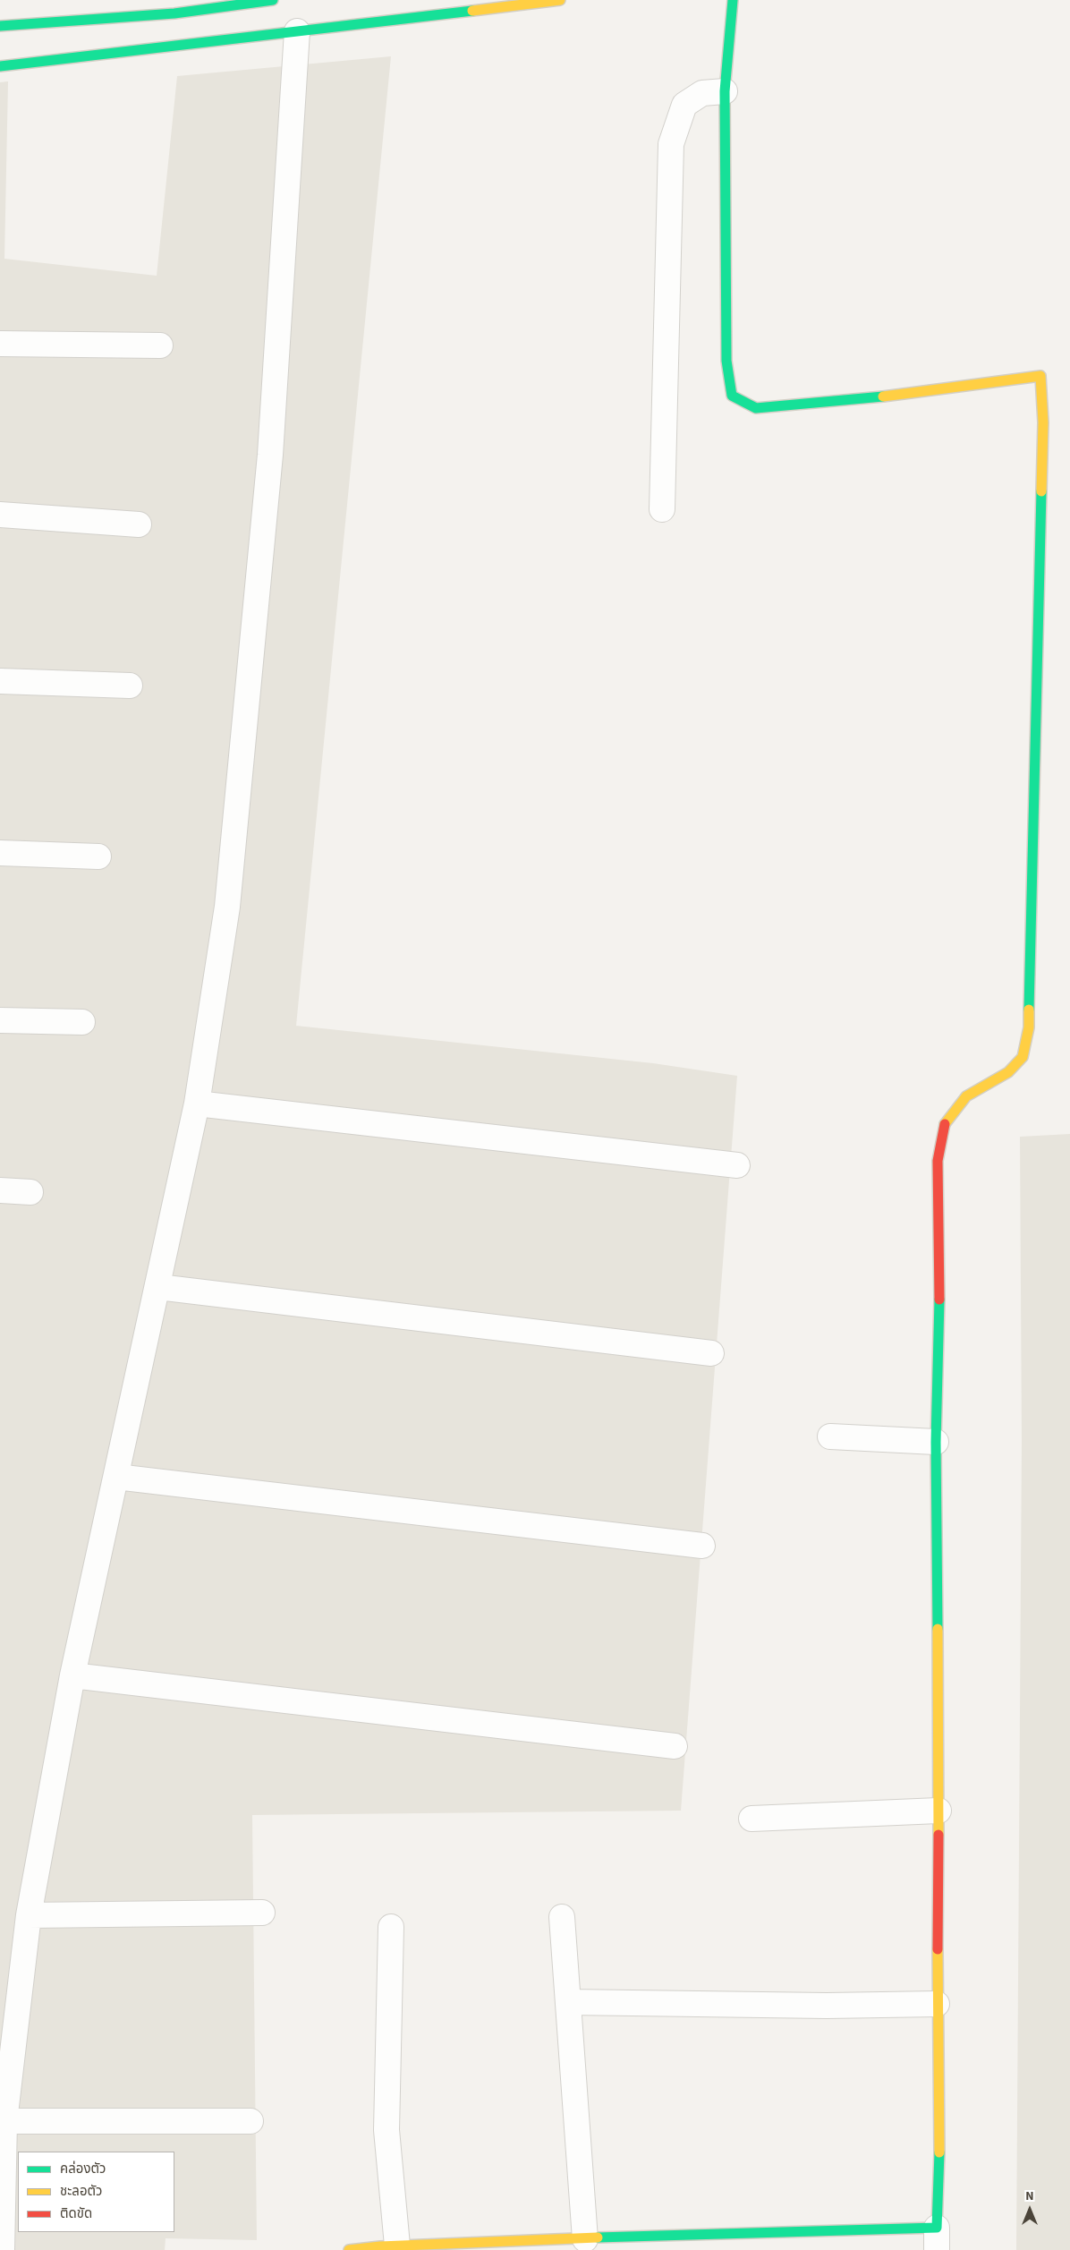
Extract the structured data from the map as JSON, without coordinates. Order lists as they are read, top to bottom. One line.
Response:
{"legend":["คล่องตัว","ชะลอตัว","ติดขัด"],"north":"top"}
